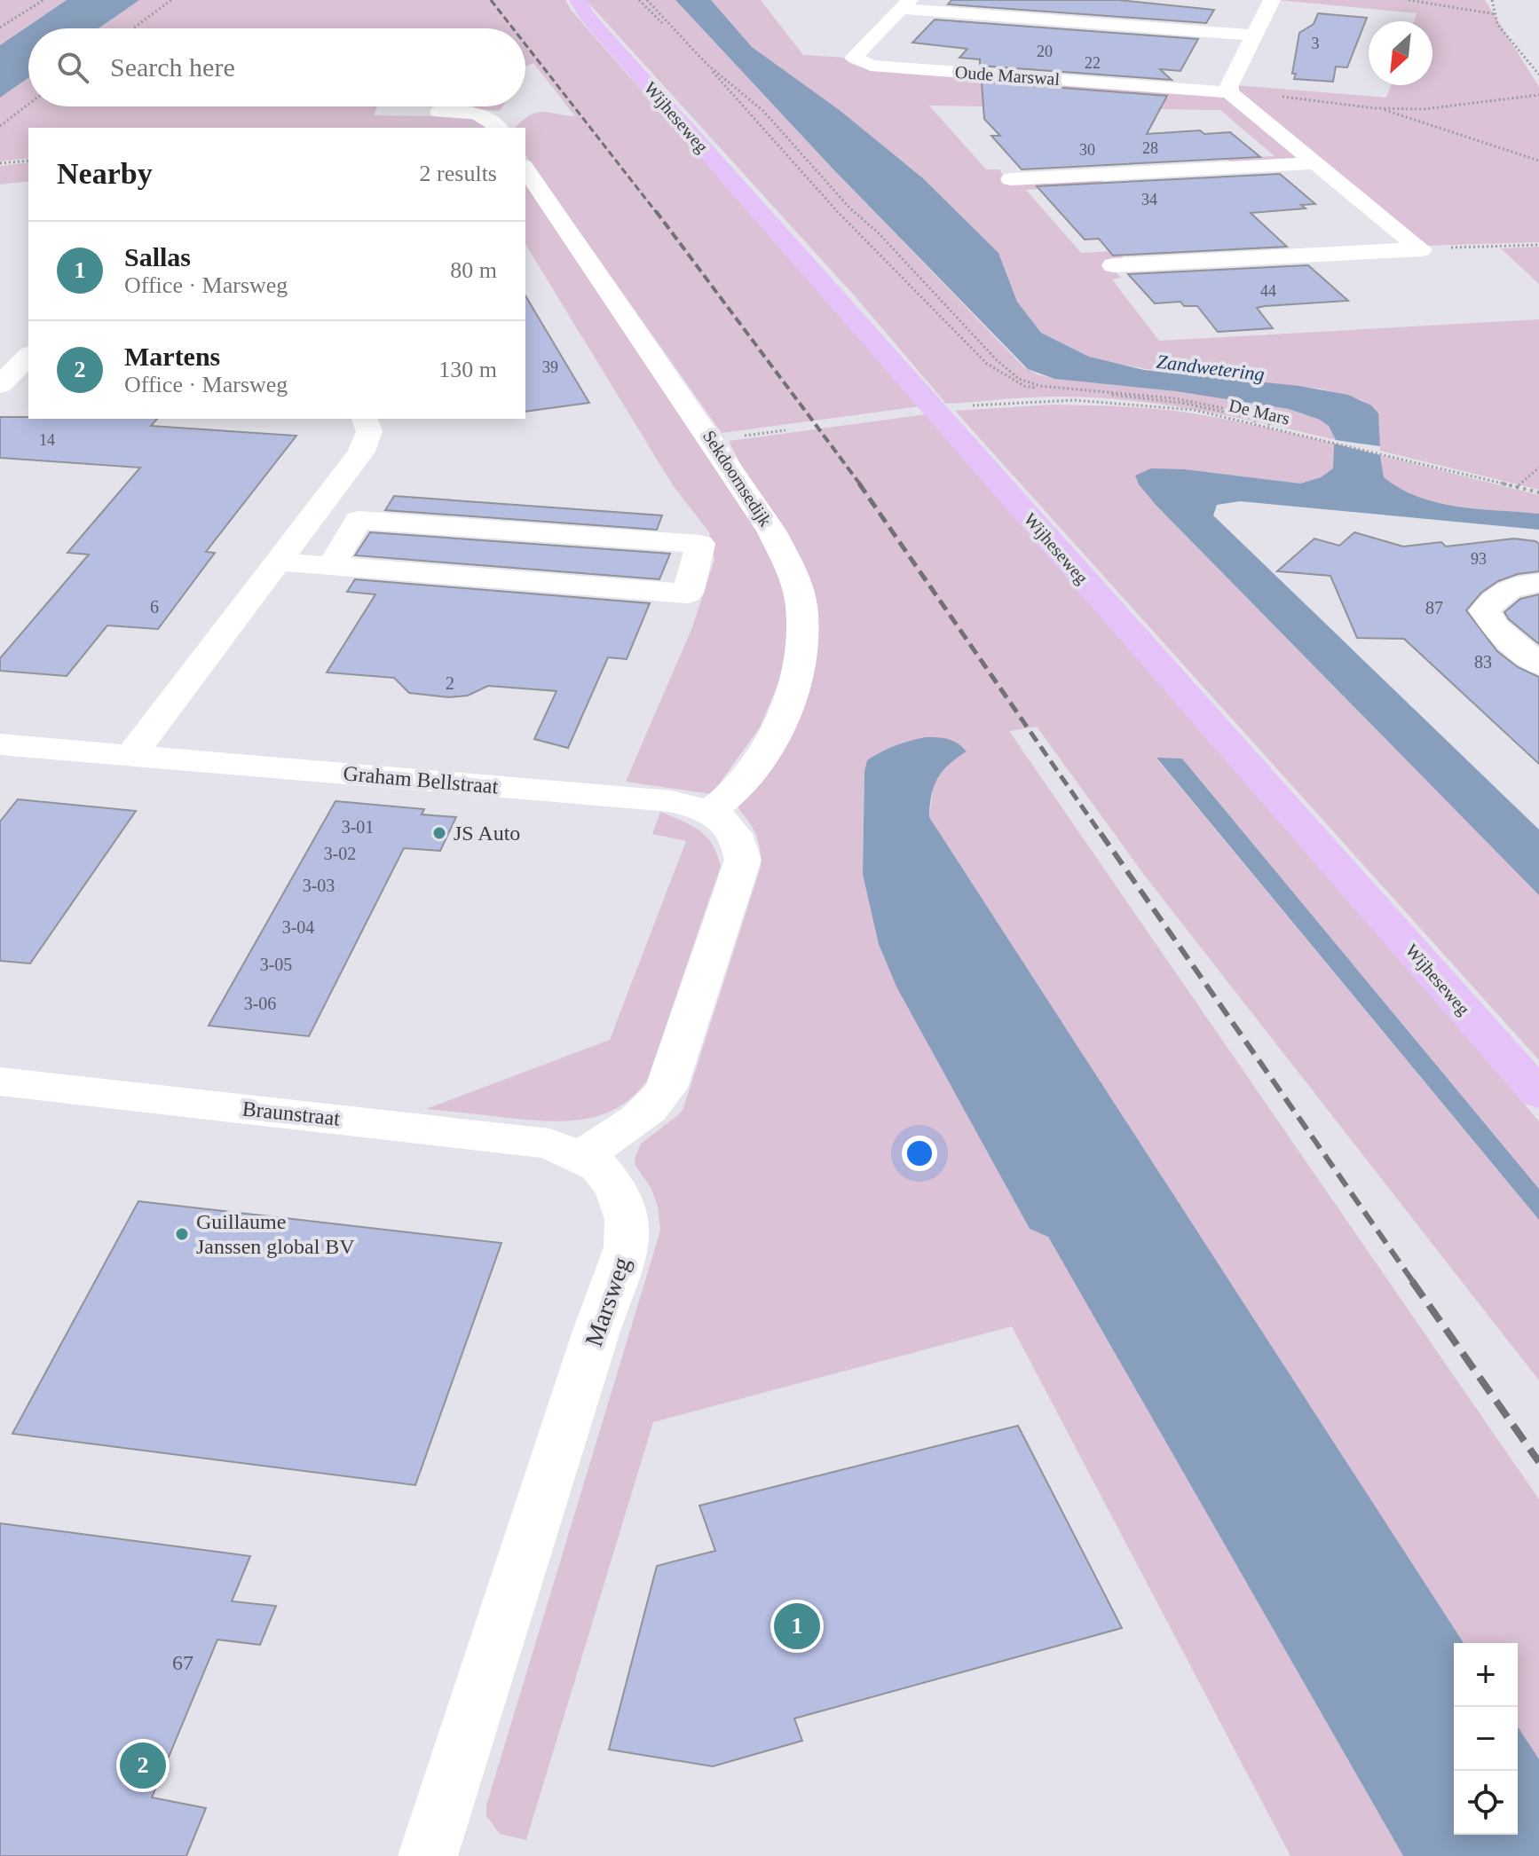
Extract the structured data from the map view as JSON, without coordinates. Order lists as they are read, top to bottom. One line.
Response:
{"streets":{"main road":["Wijheseweg"],"street":["Oude Marswal","Sekdoornsedijk","Graham Bellstraat","Braunstraat","Marsweg"],"path":["De Mars"]},"crossings":[["Sekdoornsedijk","Graham Bellstraat"],["Braunstraat","Marsweg"]],"water":["Zandwetering"],"places":["JS Auto","Guillaume Janssen global BV"],"house_numbers":["3","20","22","28","30","34","44","39","14","93","6","87","83","2","3-01","3-02","3-03","3-04","3-05","3-06","67"],"north":"bottom left","page":{"search":"Search here","heading":["Nearby","2 results"],"list":[{"mark":"1","name":"Sallas","note":"Office · Marsweg","value":"80 m"},{"mark":"2","name":"Martens","note":"Office · Marsweg","value":"130 m"}],"pins":["1","2"],"map_buttons":["+","−"]}}
